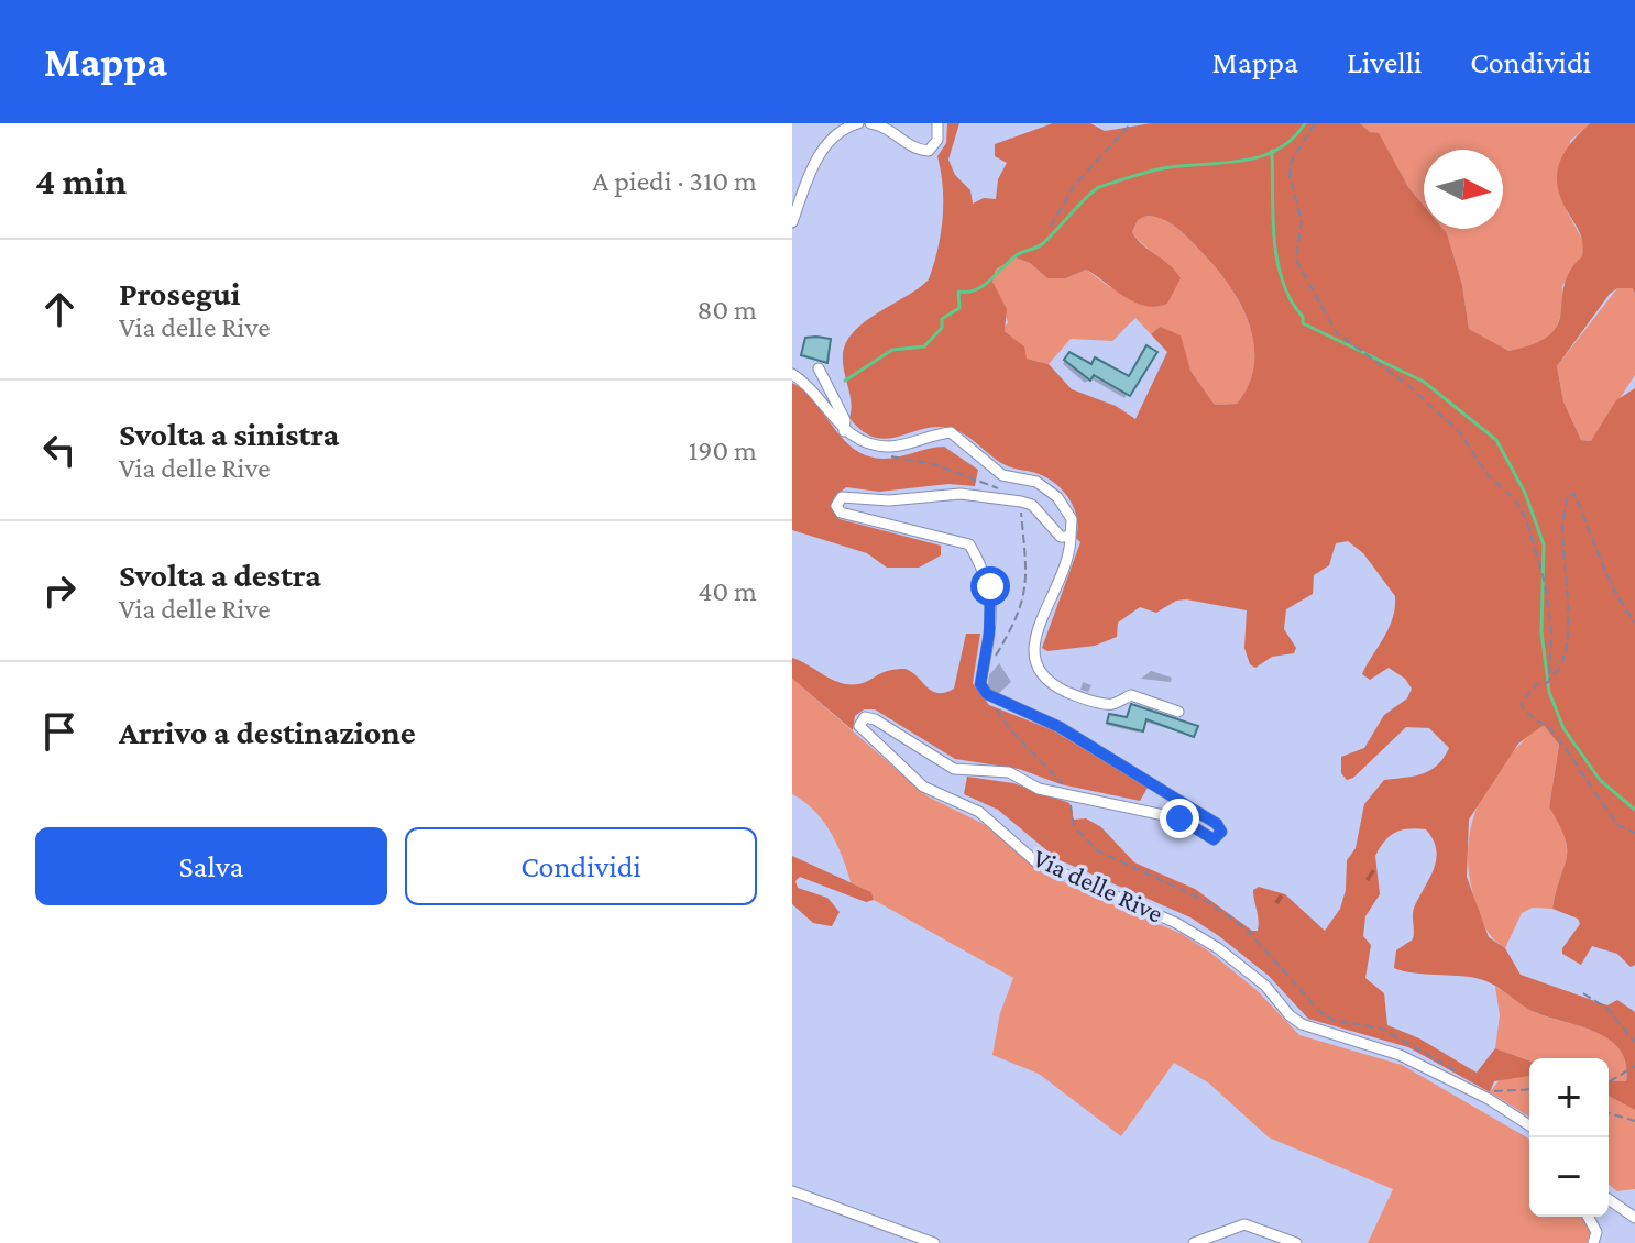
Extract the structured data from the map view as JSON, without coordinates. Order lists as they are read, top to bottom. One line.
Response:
{"streets":{"street":["Via delle Rive"]},"north":"right","page":{"header":"Mappa","nav":["Mappa","Livelli","Condividi"],"heading":["4 min","A piedi · 310 m"],"list":[["Prosegui","Via delle Rive","80 m"],["Svolta a sinistra","Via delle Rive","190 m"],["Svolta a destra","Via delle Rive","40 m"],"Arrivo a destinazione"],"buttons":["Salva","Condividi"],"map_buttons":["+","−"]}}
